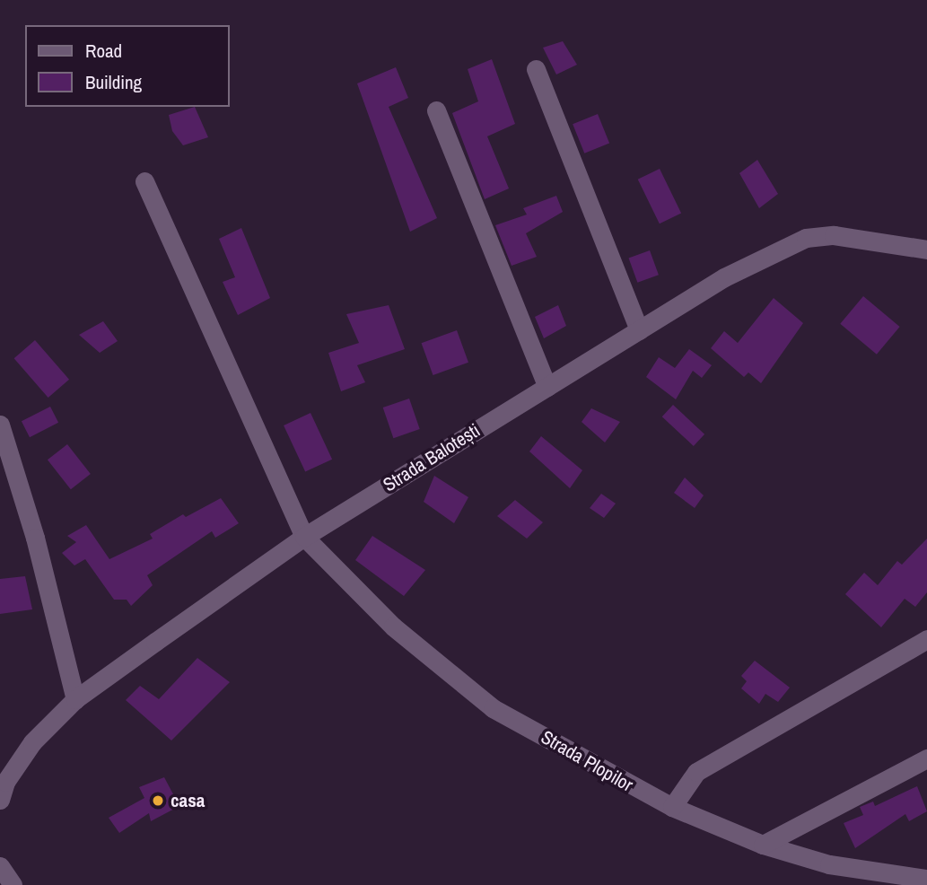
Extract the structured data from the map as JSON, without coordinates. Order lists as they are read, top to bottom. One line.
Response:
{"streets":{"street":["Strada Balotești","Strada Plopilor"]},"crossings":[["Strada Balotești","Strada Plopilor"]],"places":["casa"],"legend":["Road","Building"]}
